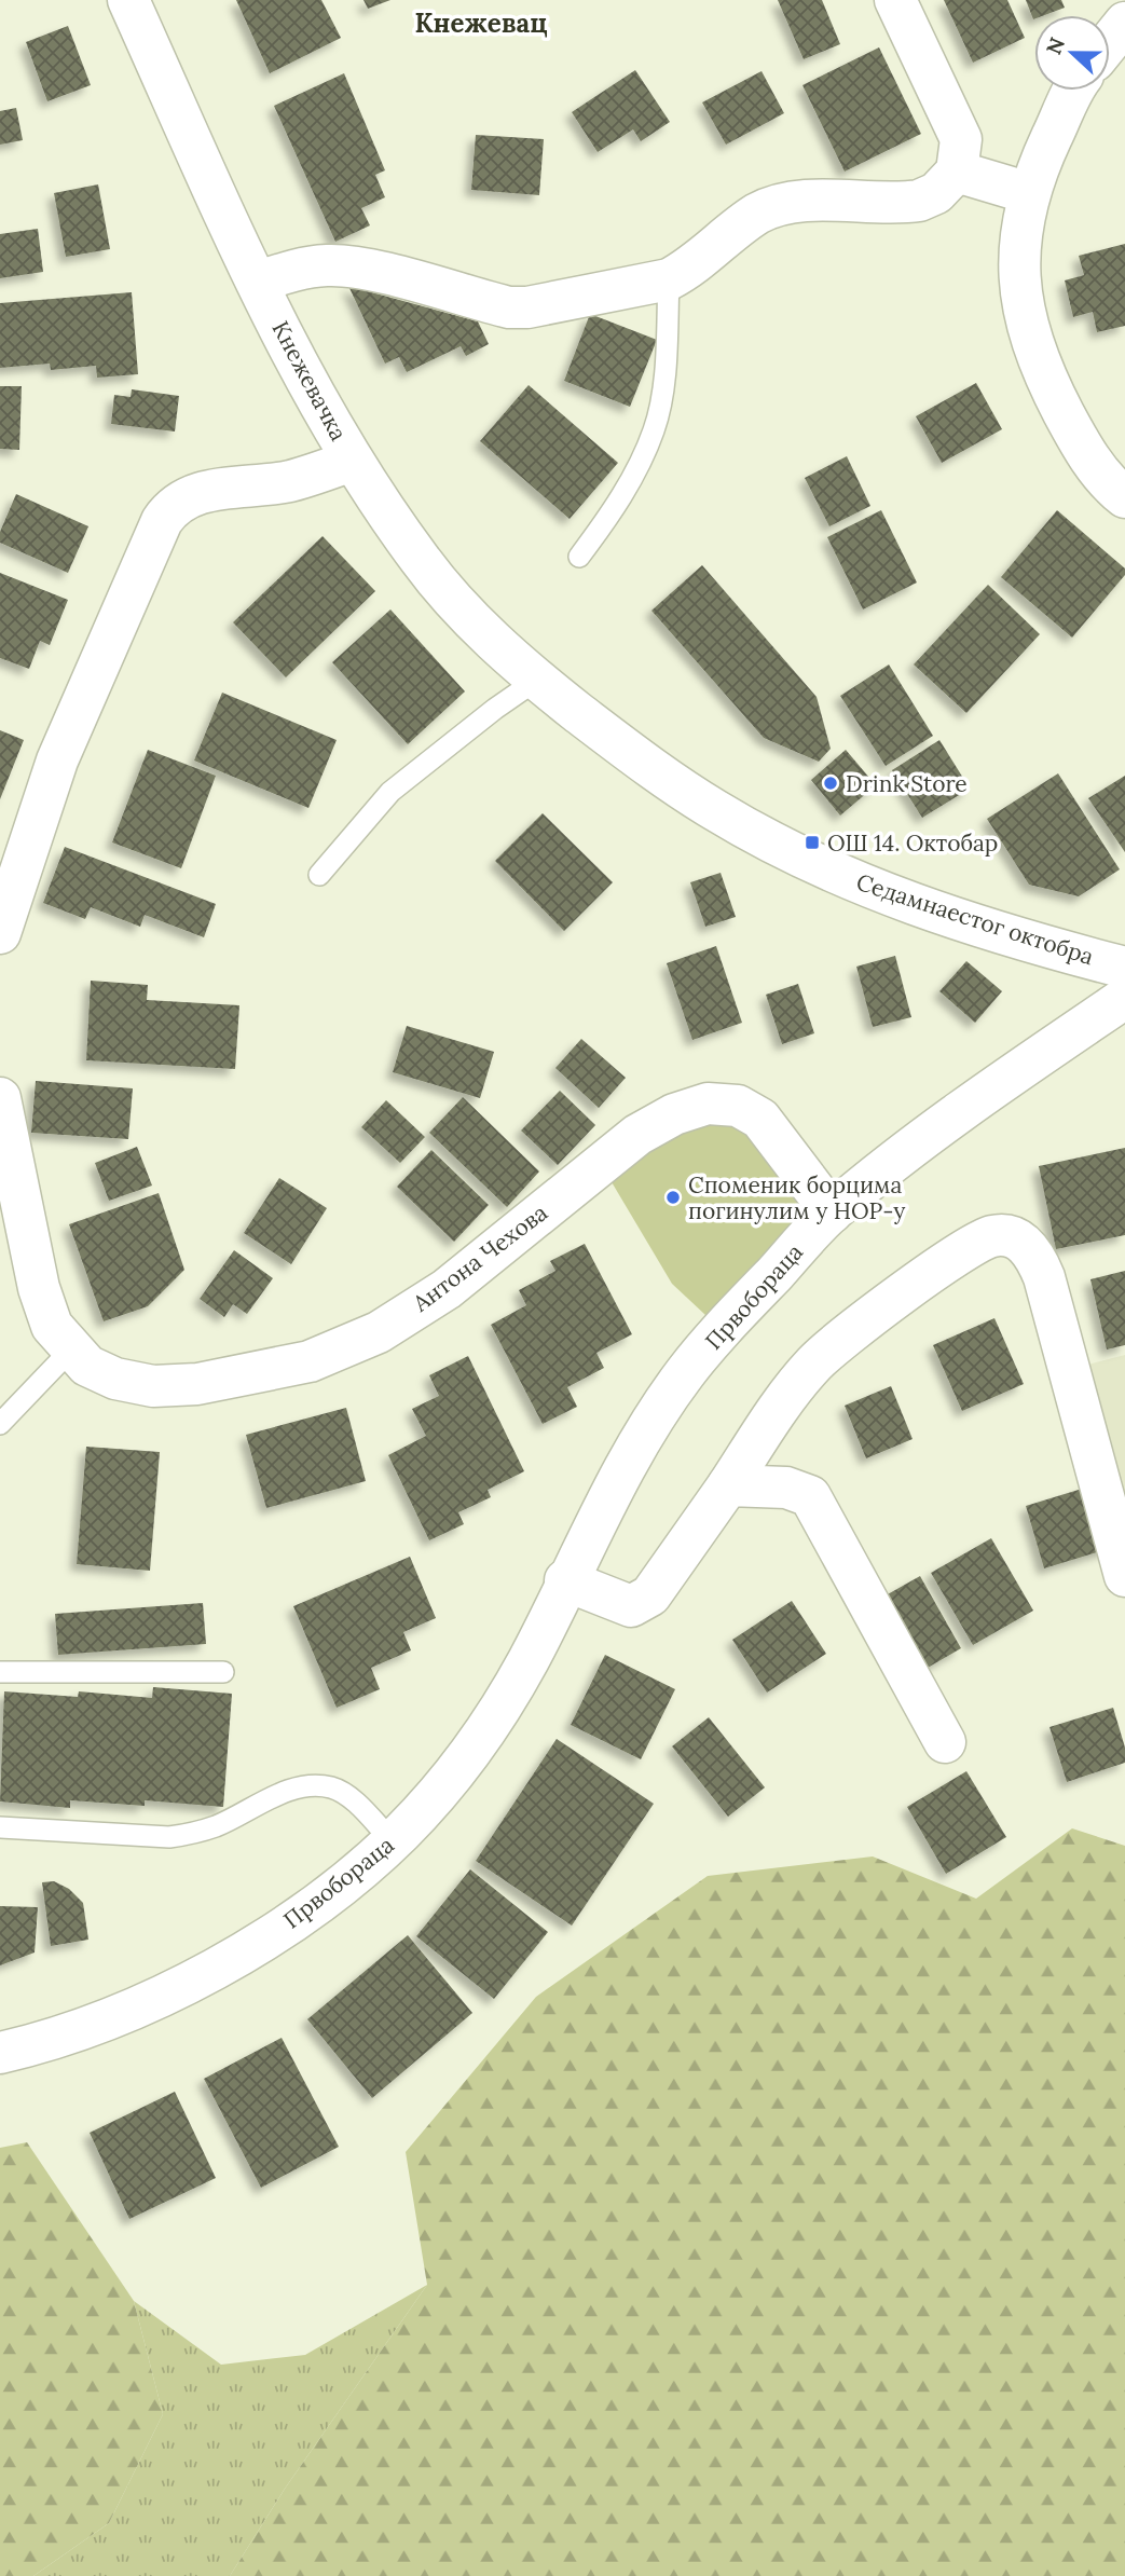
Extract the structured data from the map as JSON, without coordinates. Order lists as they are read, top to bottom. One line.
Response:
{"streets":{"street":["Кнежевачка","Седамнаестог октобра","Антона Чехова","Првобораца"]},"crossings":[["Кнежевачка","Седамнаестог октобра"],["Антона Чехова","Првобораца"]],"districts":["Кнежевац"],"places":{"other":["Drink Store","Споменик борцима погинулим у НОР-у"],"transit":["ОШ 14. Октобар"]},"north":"left"}
